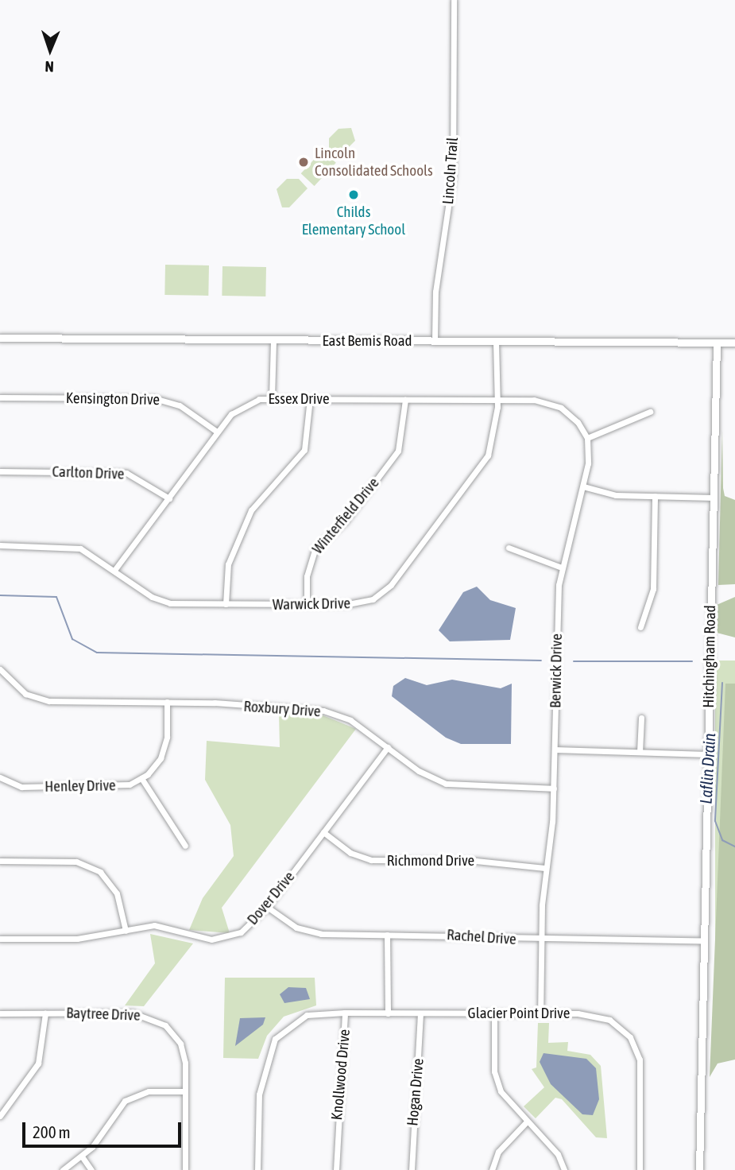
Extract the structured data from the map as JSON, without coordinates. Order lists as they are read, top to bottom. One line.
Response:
{"streets":{"street":["Lincoln Trail","East Bemis Road","Kensington Drive","Essex Drive","Carlton Drive","Winterfield Drive","Warwick Drive","Hitchingham Road","Berwick Drive","Roxbury Drive","Henley Drive","Richmond Drive","Dover Drive","Rachel Drive","Glacier Point Drive","Baytree Drive","Knollwood Drive","Hogan Drive"]},"crossings":[["Lincoln Trail","East Bemis Road"],["East Bemis Road","Warwick Drive"],["East Bemis Road","Hitchingham Road"],["Kensington Drive","Essex Drive"],["Essex Drive","Carlton Drive"],["Essex Drive","Winterfield Drive"],["Essex Drive","Warwick Drive"],["Winterfield Drive","Warwick Drive"],["Hitchingham Road","Rachel Drive"],["Berwick Drive","Roxbury Drive"],["Berwick Drive","Richmond Drive"],["Berwick Drive","Rachel Drive"],["Berwick Drive","Glacier Point Drive"],["Roxbury Drive","Dover Drive"],["Richmond Drive","Dover Drive"],["Dover Drive","Rachel Drive"],["Glacier Point Drive","Knollwood Drive"],["Glacier Point Drive","Hogan Drive"]],"water":["Laflin Drain"],"places":["Lincoln Consolidated Schools","Childs Elementary School"],"scale_bar":"200 m","north":"bottom"}
